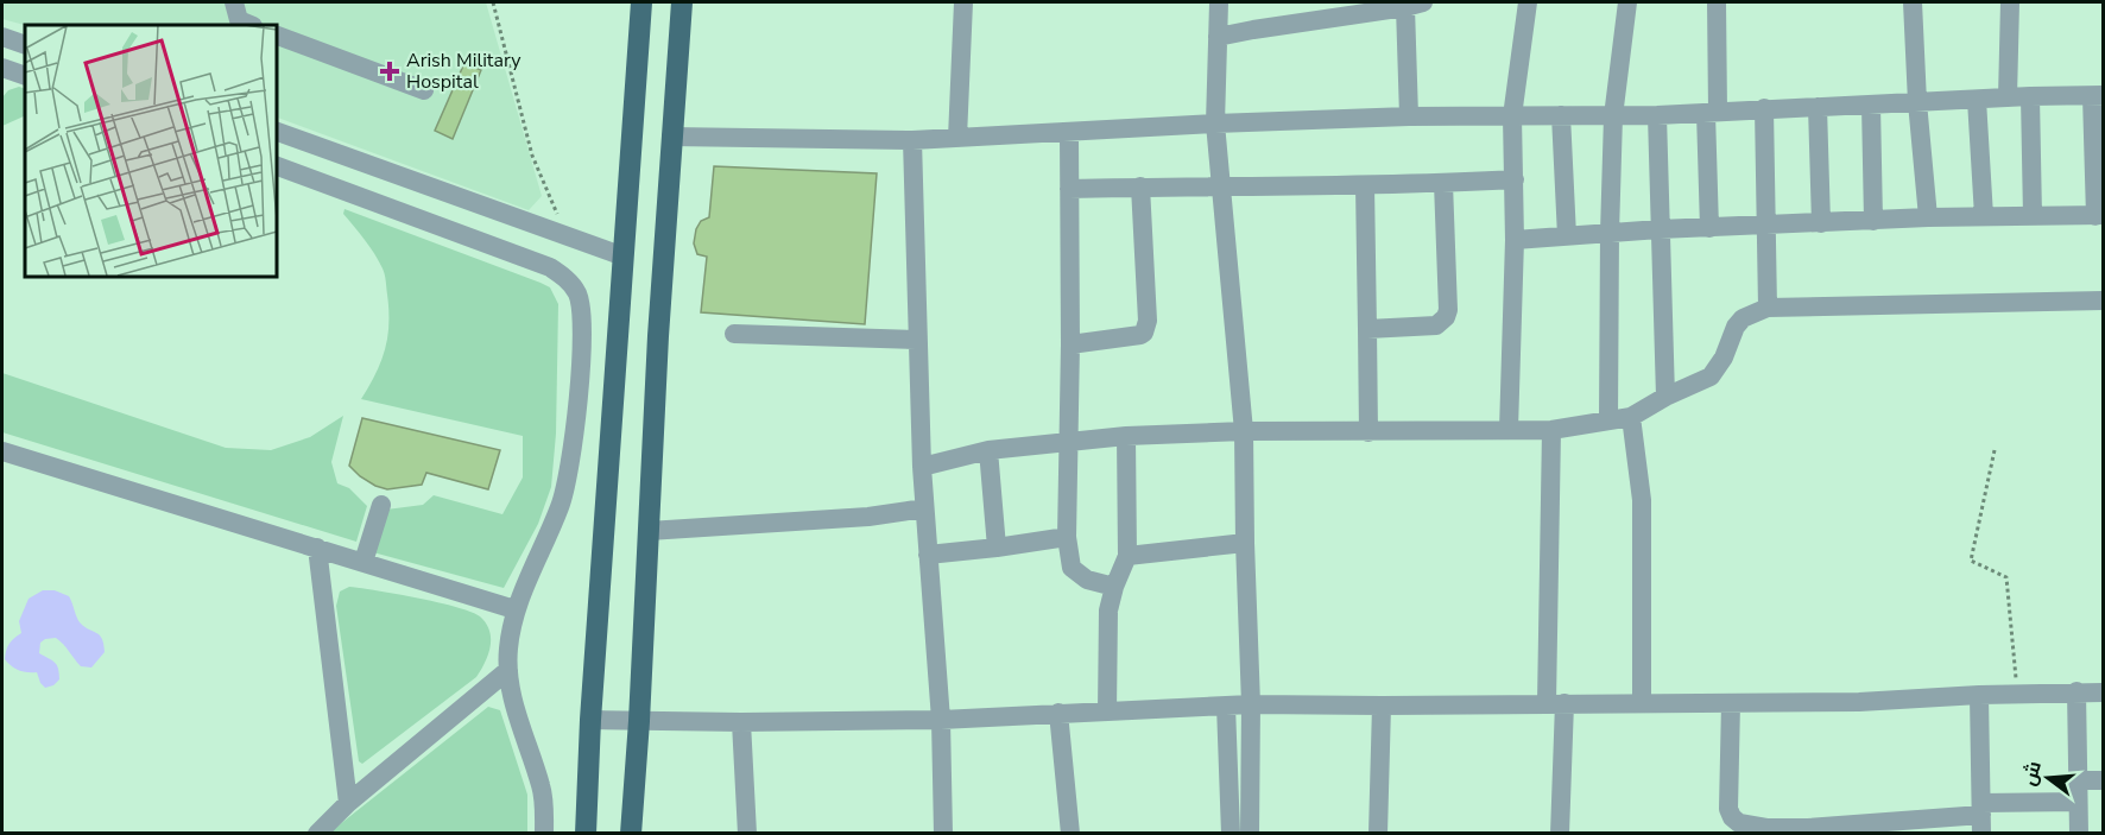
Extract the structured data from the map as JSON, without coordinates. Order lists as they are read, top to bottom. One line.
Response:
{"places":{"health":["Arish Military Hospital"]},"north":"left"}
